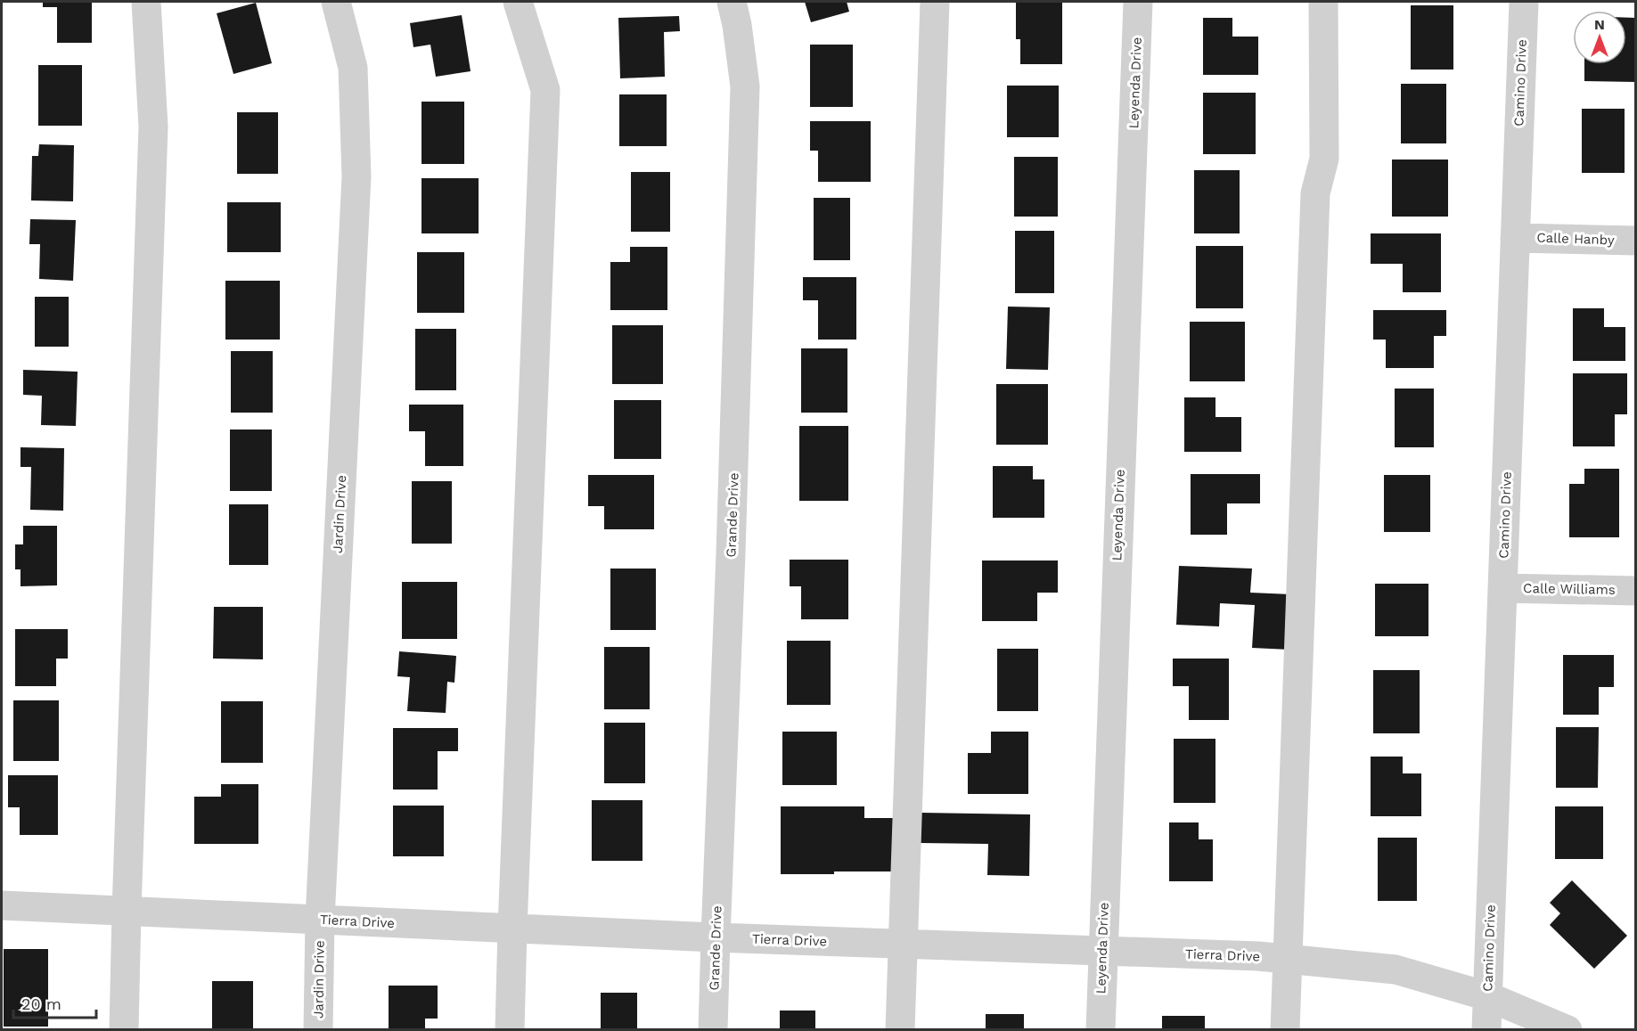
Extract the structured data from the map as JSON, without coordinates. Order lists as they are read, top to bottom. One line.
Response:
{"streets":{"street":["Leyenda Drive","Camino Drive","Calle Hanby","Jardin Drive","Grande Drive","Calle Williams","Tierra Drive"]},"crossings":[["Leyenda Drive","Tierra Drive"],["Camino Drive","Calle Hanby"],["Camino Drive","Calle Williams"],["Camino Drive","Tierra Drive"],["Jardin Drive","Tierra Drive"],["Grande Drive","Tierra Drive"]],"scale_bar":"20 m","north":"top"}
